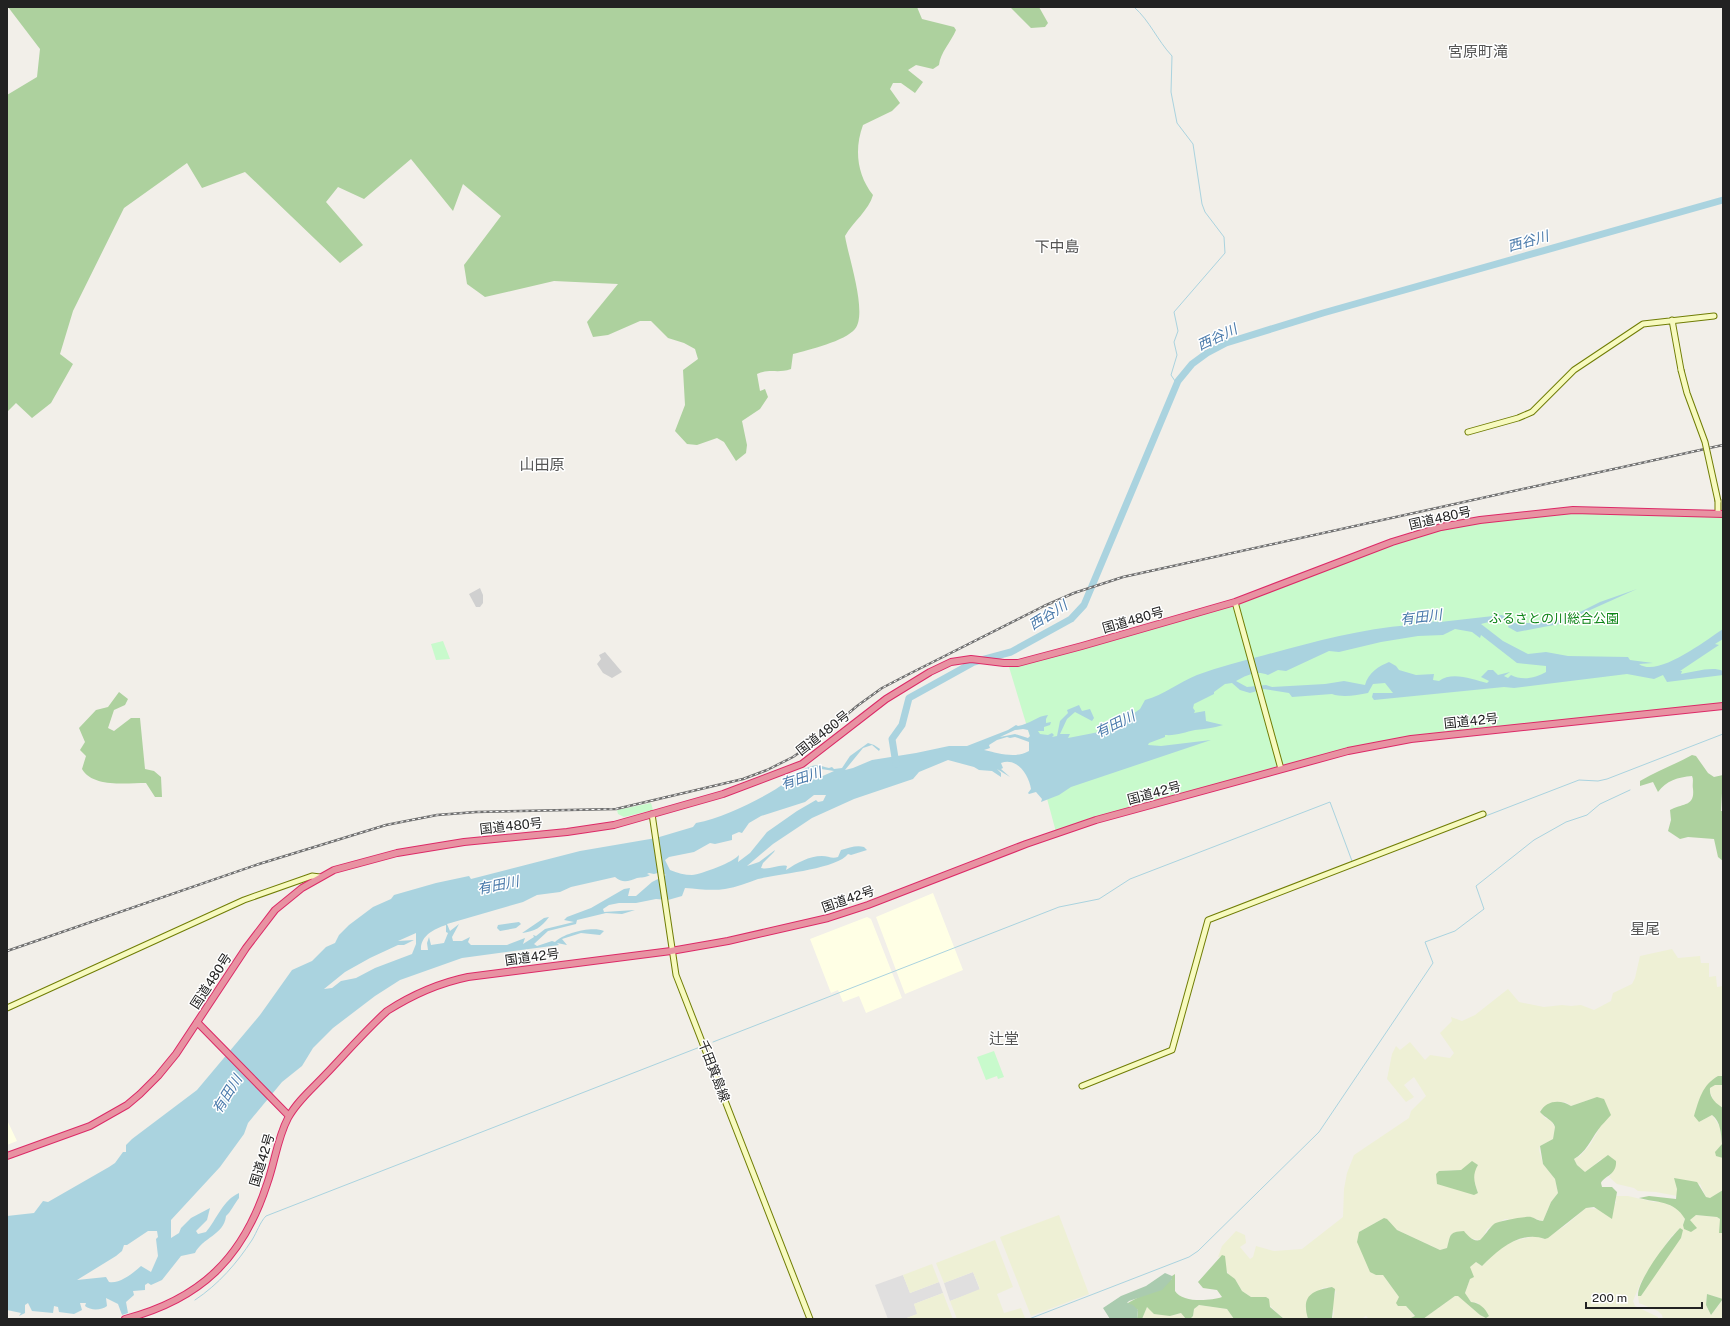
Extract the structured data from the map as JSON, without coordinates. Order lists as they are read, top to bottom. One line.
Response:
{"streets":{"highway":["国道480号","国道42号"],"street":["千田箕島線"]},"crossings":[["国道480号","千田箕島線"],["国道42号","千田箕島線"]],"districts":["宮原町滝","下中島","山田原","星尾","辻堂"],"water":["西谷川","有田川"],"parks":["ふるさとの川総合公園"],"scale_bar":"200 m"}
